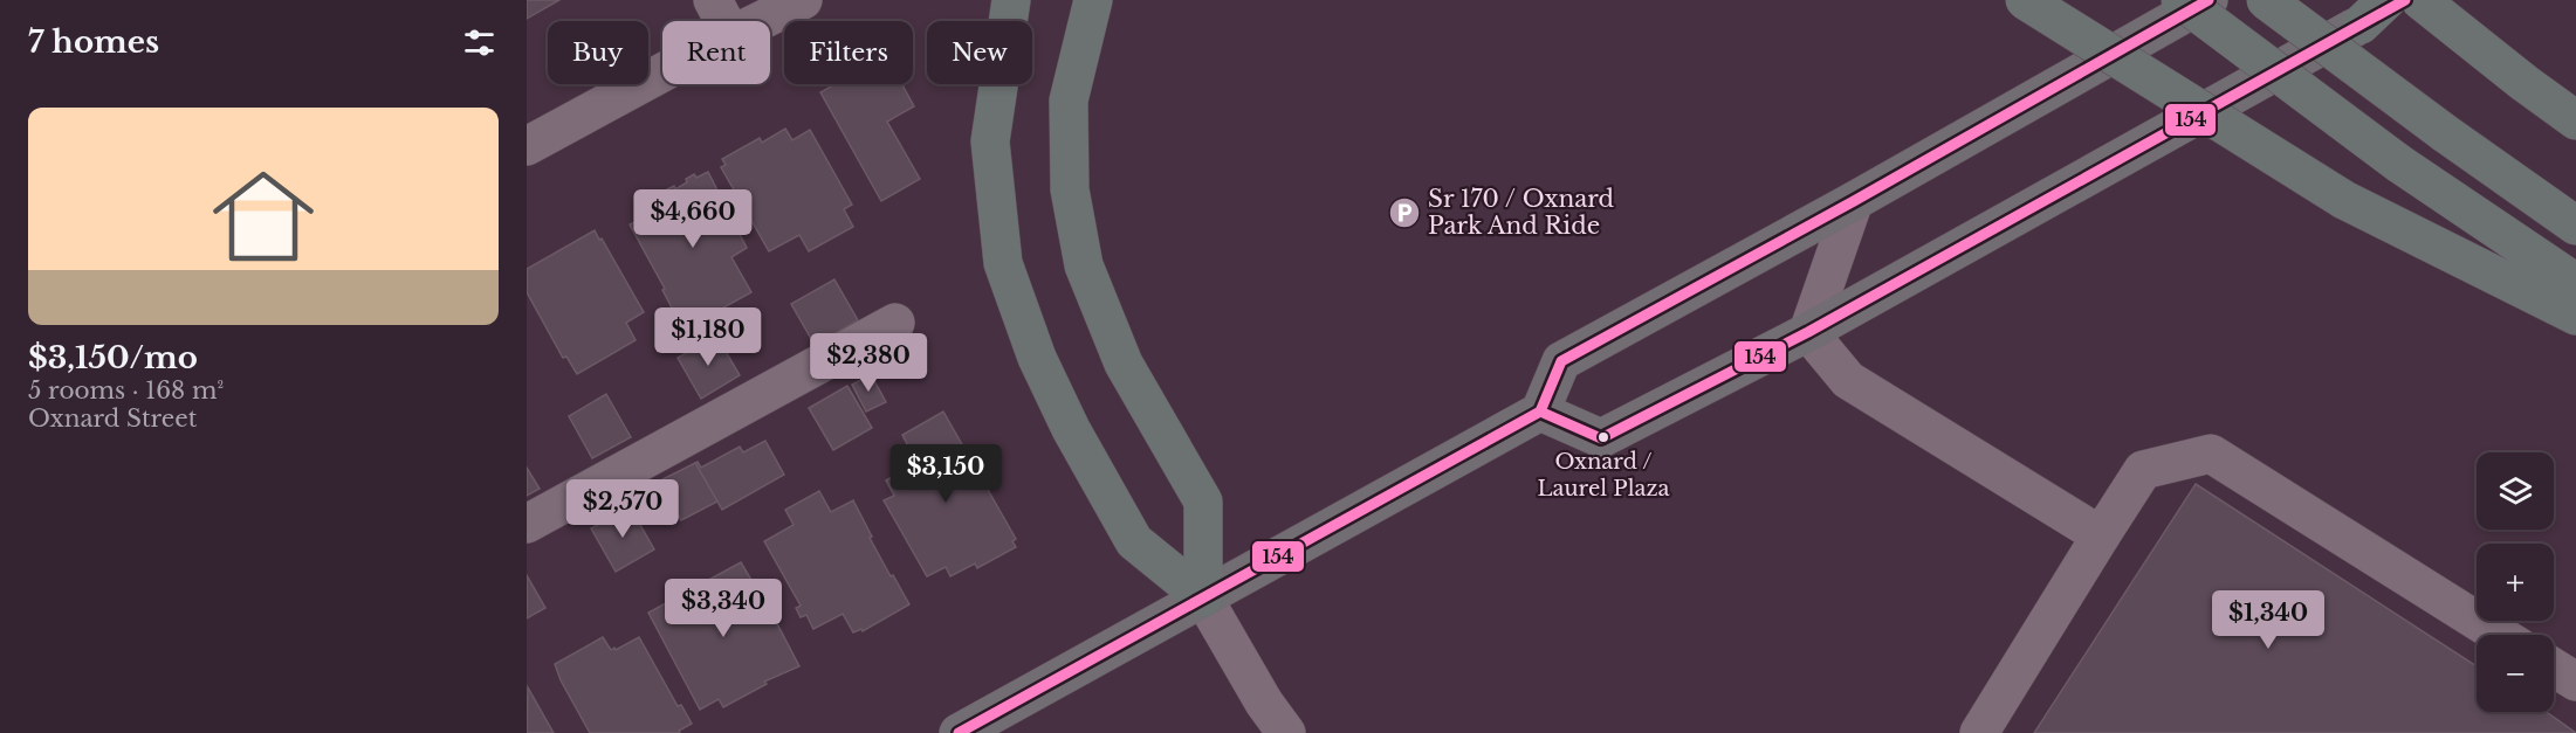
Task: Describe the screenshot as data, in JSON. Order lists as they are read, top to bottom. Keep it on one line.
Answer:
{"places":{"parking":["Sr 170 / Oxnard Park And Ride"],"other":["Oxnard / Laurel Plaza"]},"lines":["transit line 154"],"page":{"heading":"7 homes","chip":["Buy","Rent","Filters","New"],"list":[{"name":"$3,150/mo","note":"5 rooms · 168 m² · Oxnard Street"}],"price":["$4,660","$1,180","$2,380","$3,150","$2,570","$3,340","$1,340"],"map_buttons":["+","−"]}}
